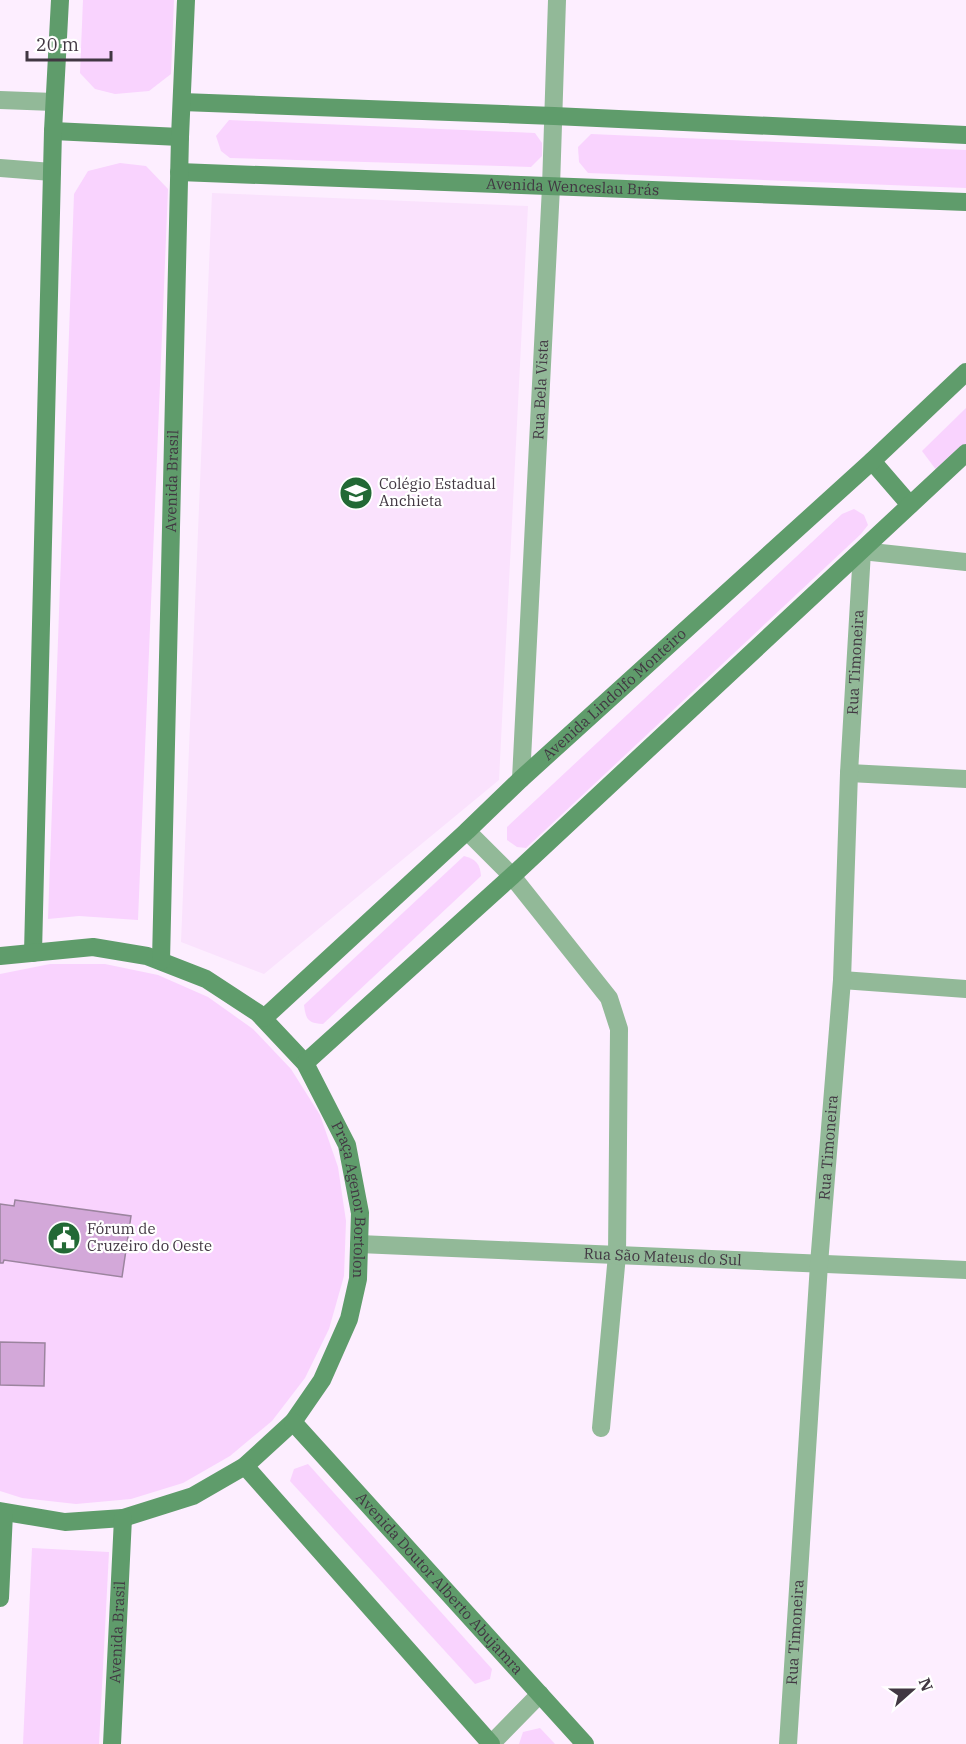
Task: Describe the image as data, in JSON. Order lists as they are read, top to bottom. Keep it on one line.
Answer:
{"streets":{"street":["Avenida Wenceslau Brás","Rua Bela Vista","Avenida Brasil","Rua Timoneira","Avenida Lindolfo Monteiro","Praça Agenor Bortolon","Rua São Mateus do Sul","Avenida Doutor Alberto Abujamra"]},"crossings":[["Avenida Wenceslau Brás","Rua Bela Vista"],["Avenida Wenceslau Brás","Avenida Brasil"],["Rua Bela Vista","Avenida Lindolfo Monteiro"],["Avenida Brasil","Praça Agenor Bortolon"],["Rua Timoneira","Rua São Mateus do Sul"],["Avenida Lindolfo Monteiro","Praça Agenor Bortolon"],["Praça Agenor Bortolon","Rua São Mateus do Sul"],["Praça Agenor Bortolon","Avenida Doutor Alberto Abujamra"]],"places":{"school or university":["Colégio Estadual Anchieta"],"public building":["Fórum de Cruzeiro do Oeste"]},"scale_bar":"20 m","north":"right"}
